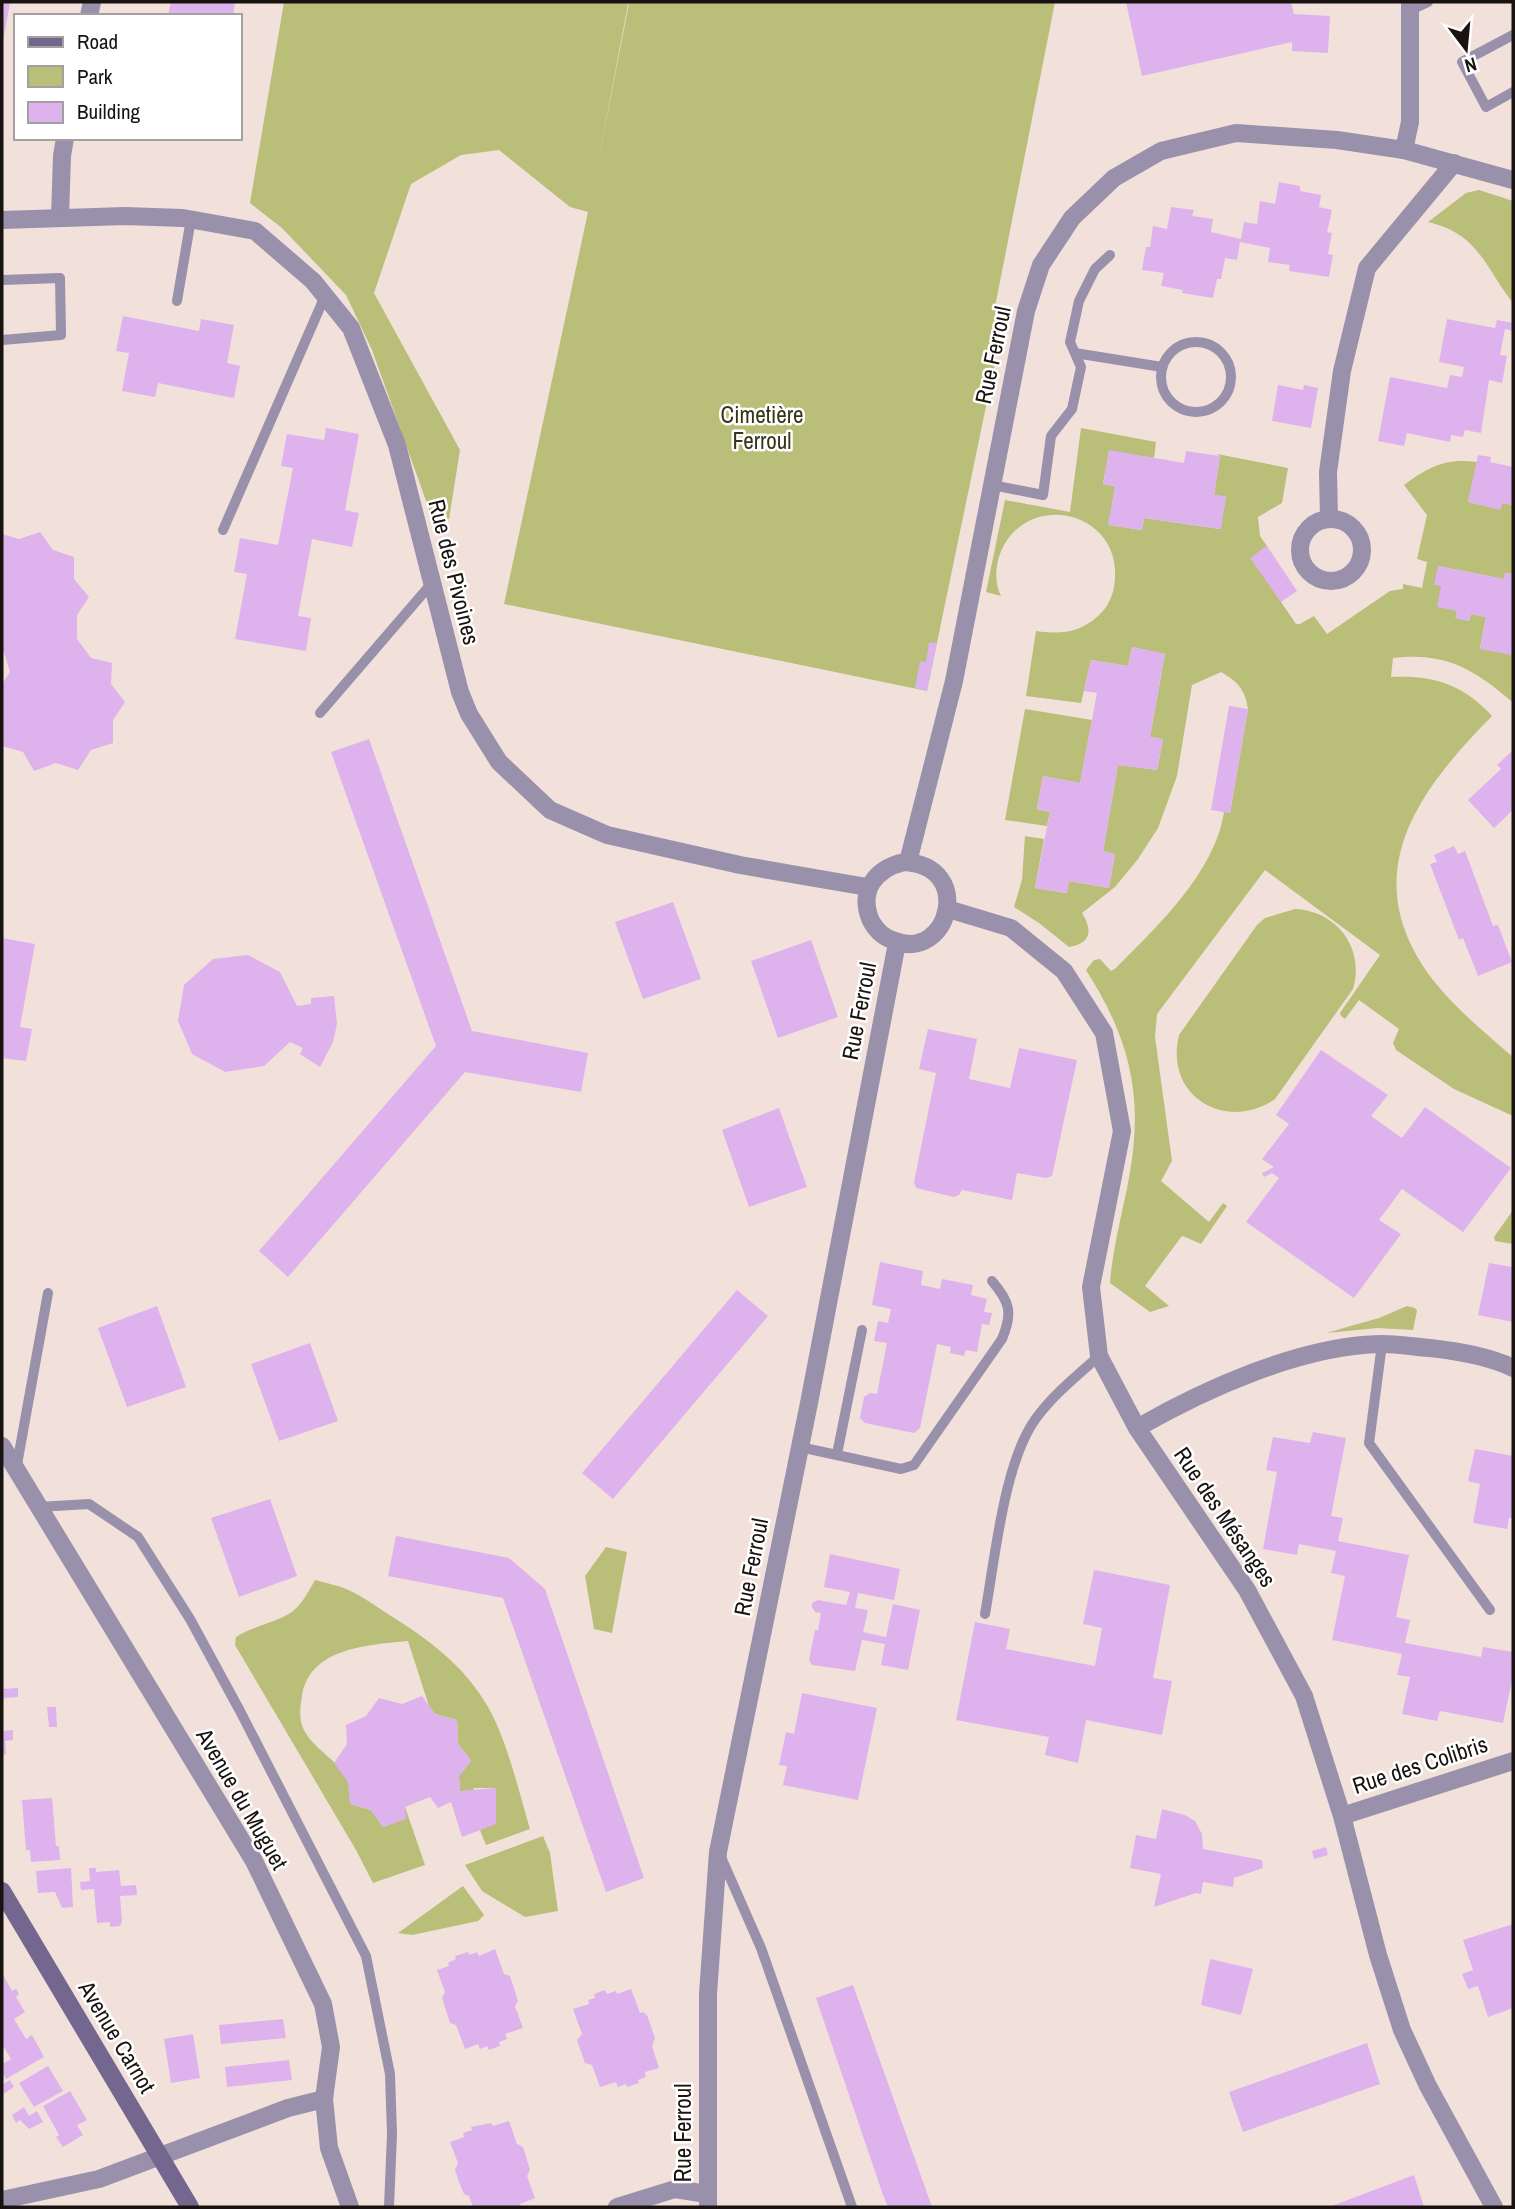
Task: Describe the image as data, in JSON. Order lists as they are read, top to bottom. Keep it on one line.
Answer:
{"streets":{"main road":["Avenue Carnot"],"street":["Rue Ferroul","Rue des Pivoines","Rue des Mésanges","Rue des Colibris","Avenue du Muguet"]},"crossings":[["Rue Ferroul","Rue des Pivoines"],["Rue Ferroul","Rue des Mésanges"],["Rue des Pivoines","Rue des Mésanges"],["Rue des Mésanges","Rue des Colibris"]],"parks":["Cimetière Ferroul"],"legend":["Road","Park","Building"],"north":"bottom"}
